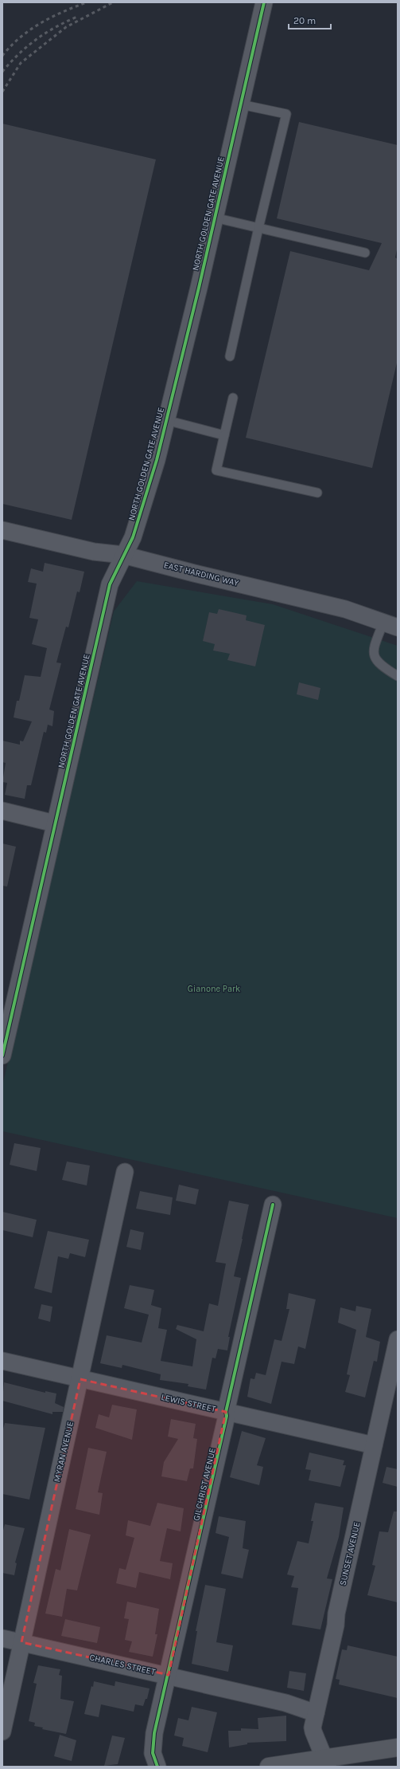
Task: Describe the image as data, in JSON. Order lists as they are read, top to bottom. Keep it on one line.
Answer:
{"streets":{"street":["NORTH GOLDEN GATE AVENUE","EAST HARDING WAY","LEWIS STREET","MYRAN AVENUE","GILCHRIST AVENUE","SUNSET AVENUE","CHARLES STREET"]},"crossings":[["NORTH GOLDEN GATE AVENUE","EAST HARDING WAY"],["LEWIS STREET","MYRAN AVENUE"],["LEWIS STREET","GILCHRIST AVENUE"],["LEWIS STREET","SUNSET AVENUE"],["MYRAN AVENUE","CHARLES STREET"],["GILCHRIST AVENUE","CHARLES STREET"],["SUNSET AVENUE","CHARLES STREET"]],"parks":["Gianone Park"],"scale_bar":"20 m"}
